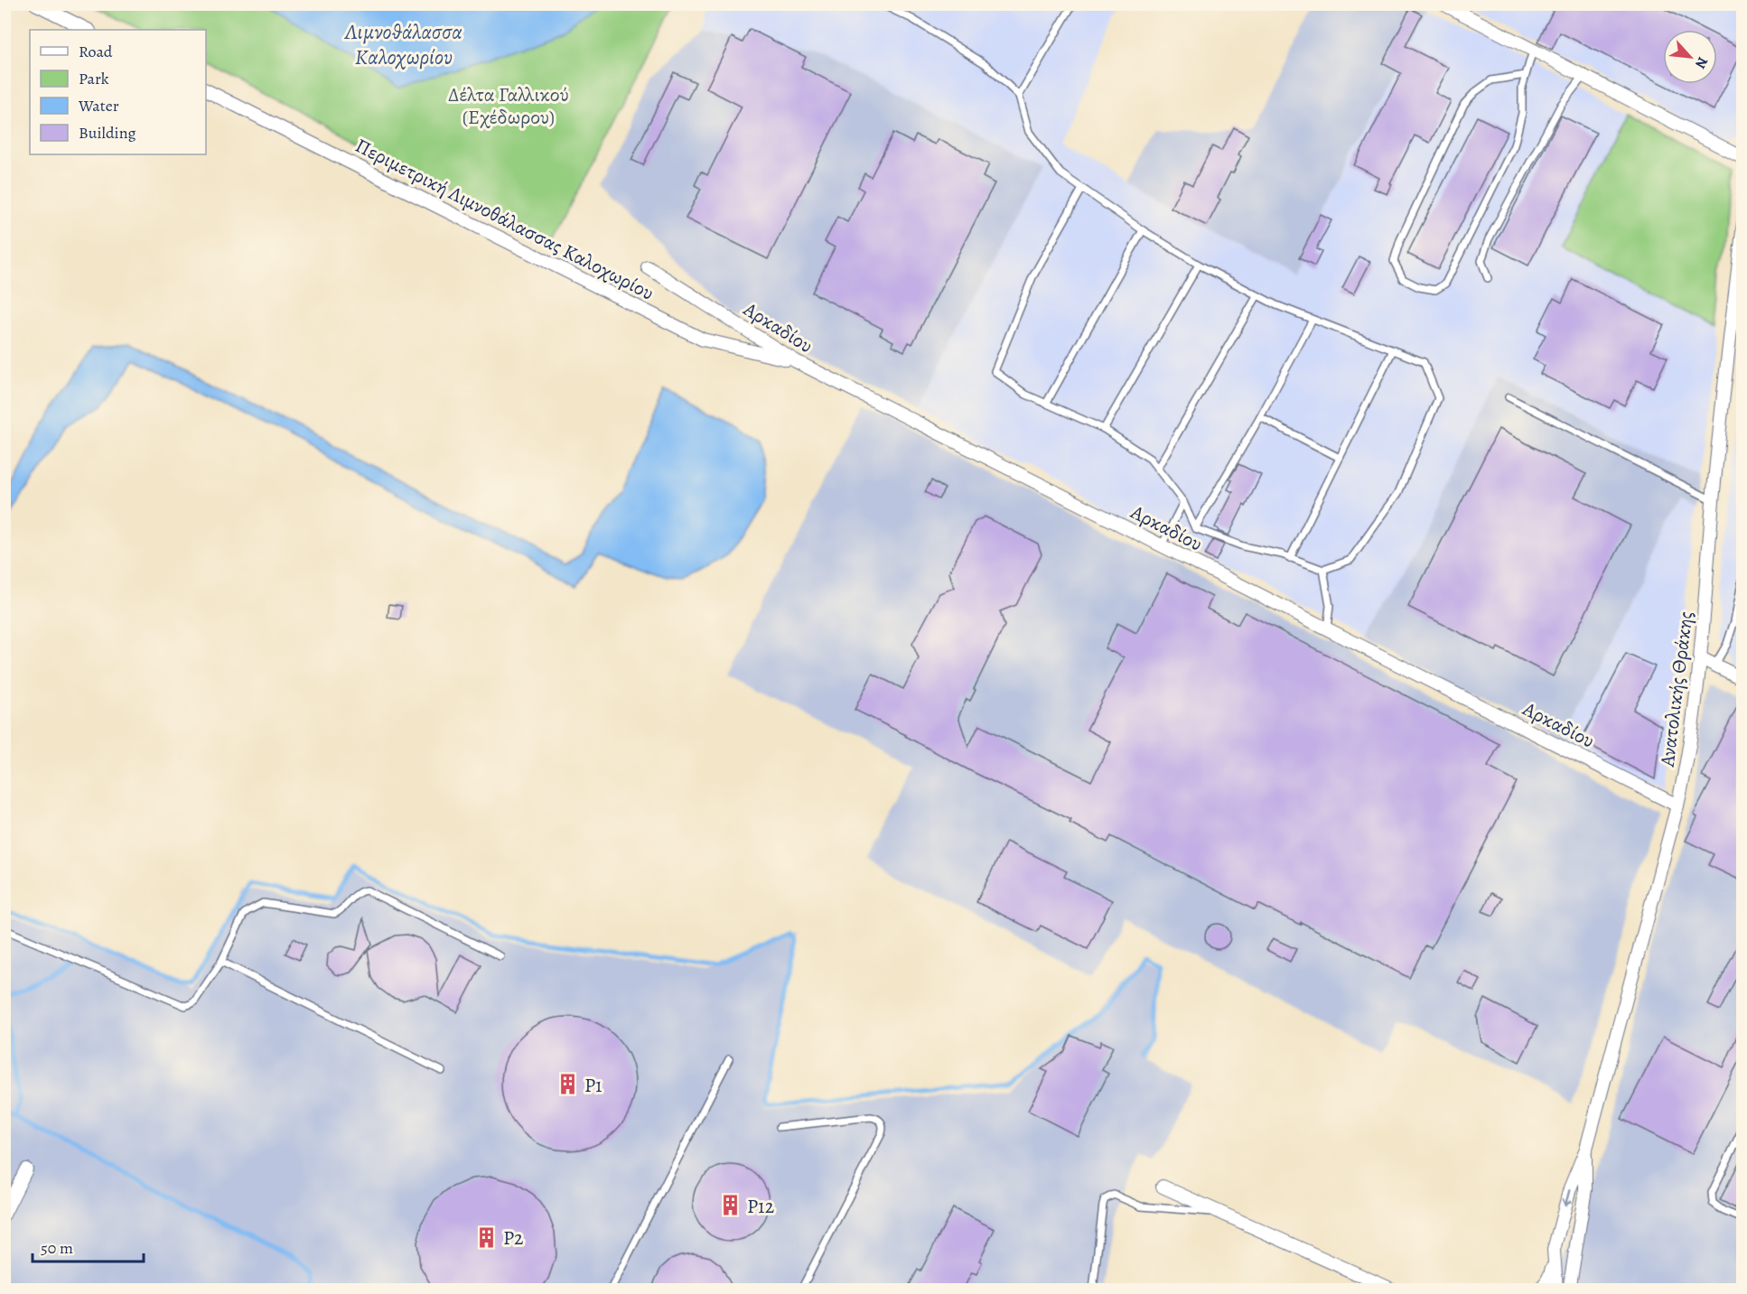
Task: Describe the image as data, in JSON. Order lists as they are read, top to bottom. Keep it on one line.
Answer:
{"streets":{"street":["Περιμετρική Λιμνοθάλασσας Καλοχωρίου","Αρκαδίου","Ανατολικής Θράκης"]},"crossings":[["Περιμετρική Λιμνοθάλασσας Καλοχωρίου","Αρκαδίου"],["Αρκαδίου","Ανατολικής Θράκης"]],"water":["Λιμνοθάλασσα Καλοχωρίου"],"parks":["Δέλτα Γαλλικού (Εχέδωρου)"],"places":{"building":["P1","P12","P2"]},"legend":["Road","Park","Water","Building"],"scale_bar":"50 m","north":"bottom right"}
